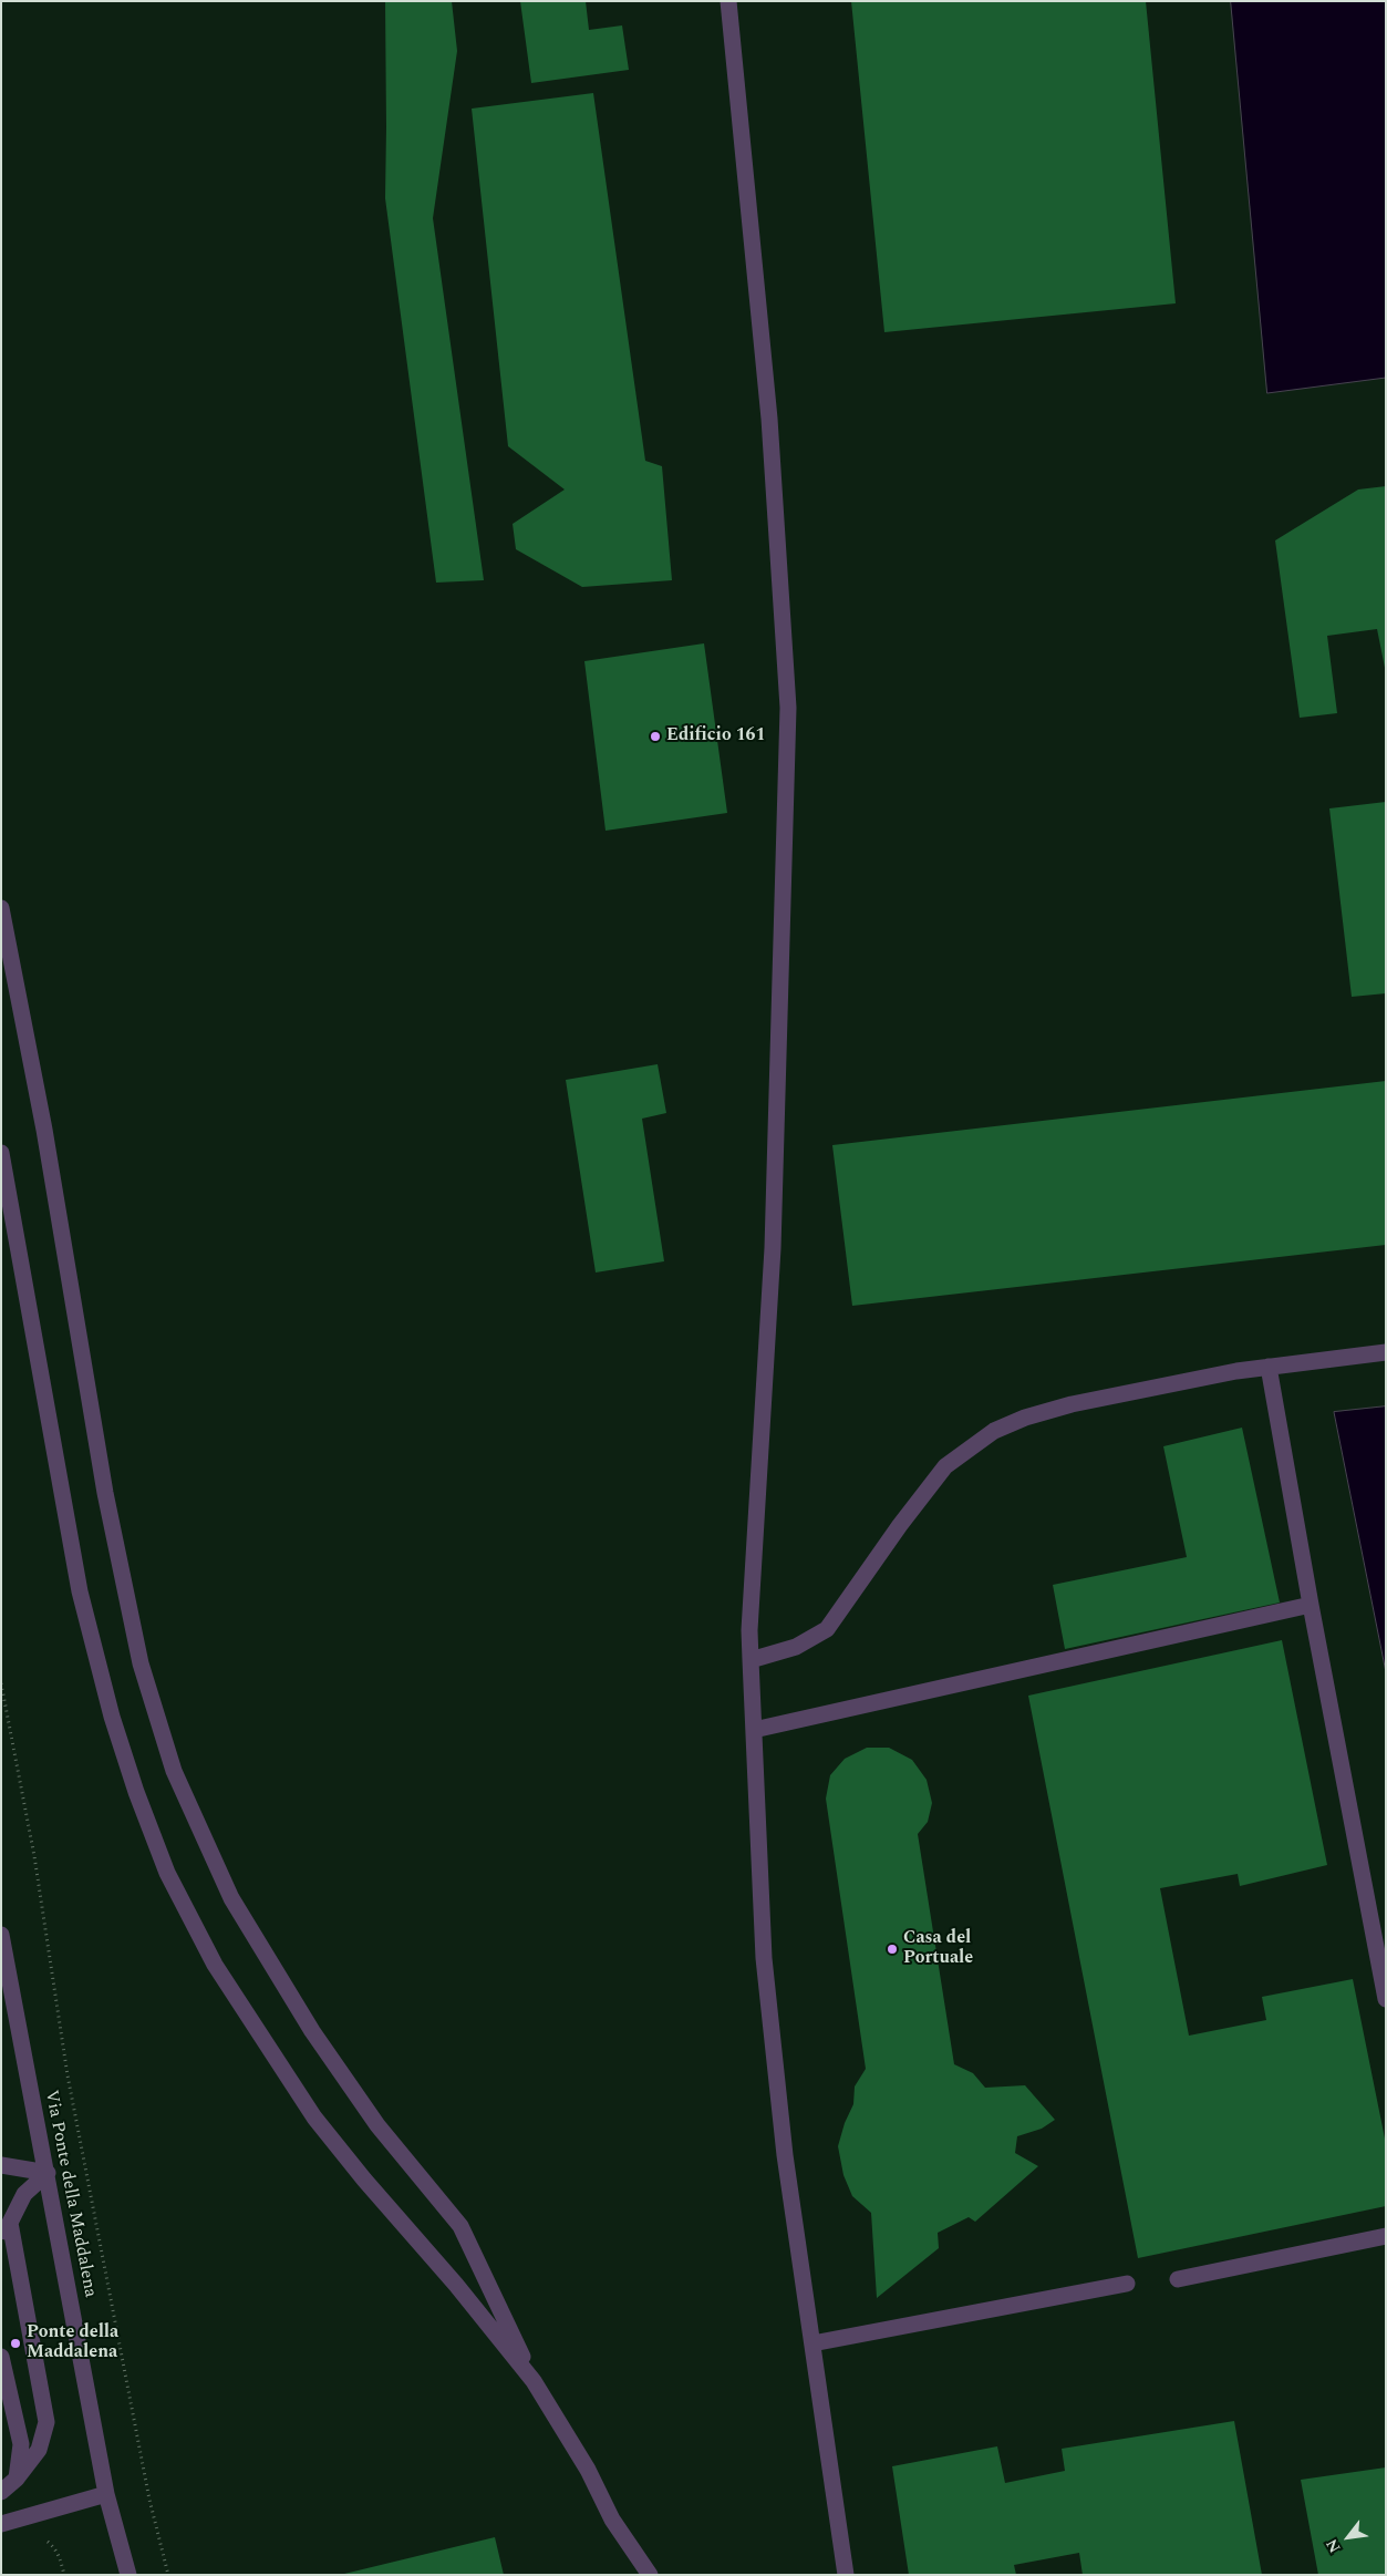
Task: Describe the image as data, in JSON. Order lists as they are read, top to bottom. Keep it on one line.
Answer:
{"streets":{"street":["Via Ponte della Maddalena"]},"places":["Edificio 161","Casa del Portuale","Ponte della Maddalena"],"north":"bottom left"}
